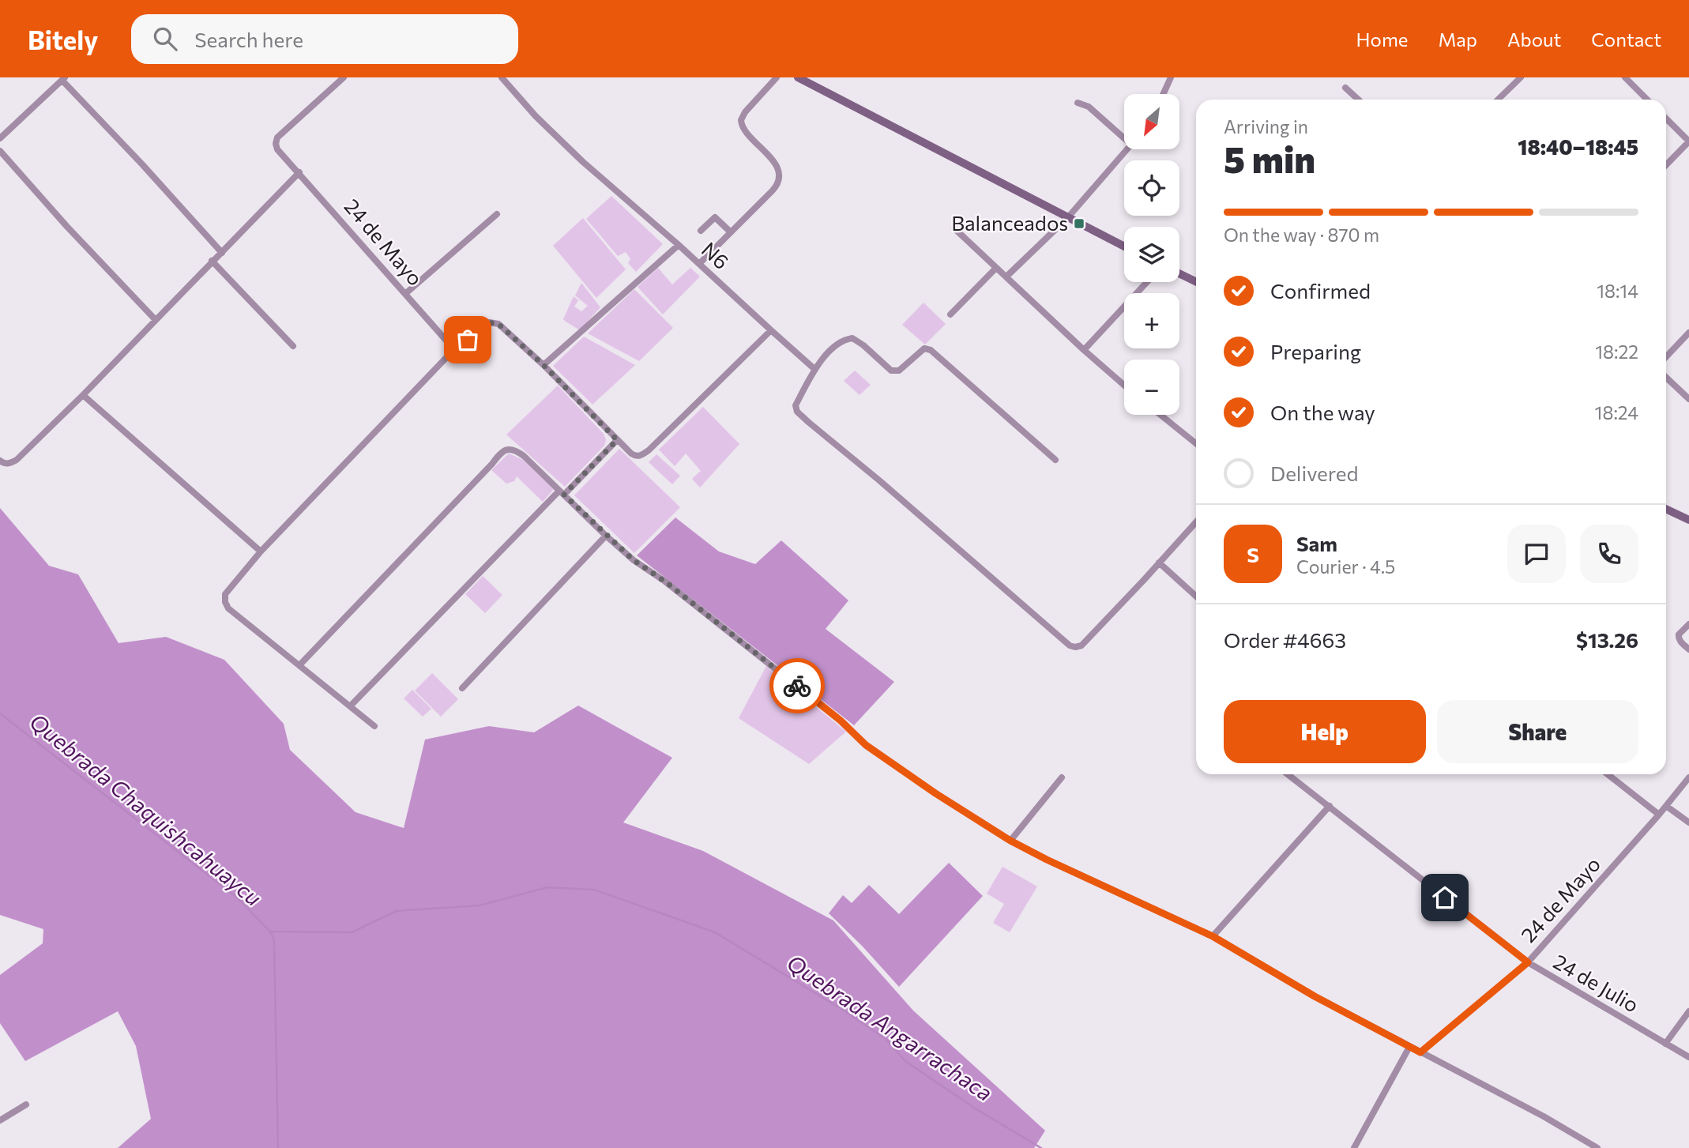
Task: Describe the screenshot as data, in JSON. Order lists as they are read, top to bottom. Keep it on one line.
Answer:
{"streets":{"street":["24 de Mayo","N6","24 de Julio"]},"crossings":[["24 de Mayo","24 de Julio"]],"water":["Quebrada Chaquishcahuaycu","Quebrada Angarrachaca"],"places":{"transit":["Balanceados"]},"north":"bottom left","page":{"header":"Bitely","search":"Search here","nav":["Home","Map","About","Contact"],"map_buttons":["+","−"],"heading":["5 min","Arriving in","18:40–18:45"],"panel":["Sam","Courier · 4.5","Order #4663","$13.26"],"bar":"On the way · 870 m","list":[["Confirmed","18:14"],["Preparing","18:22"],["On the way","18:24"],"Delivered"],"round":"S","buttons":["Help","Share"]}}
